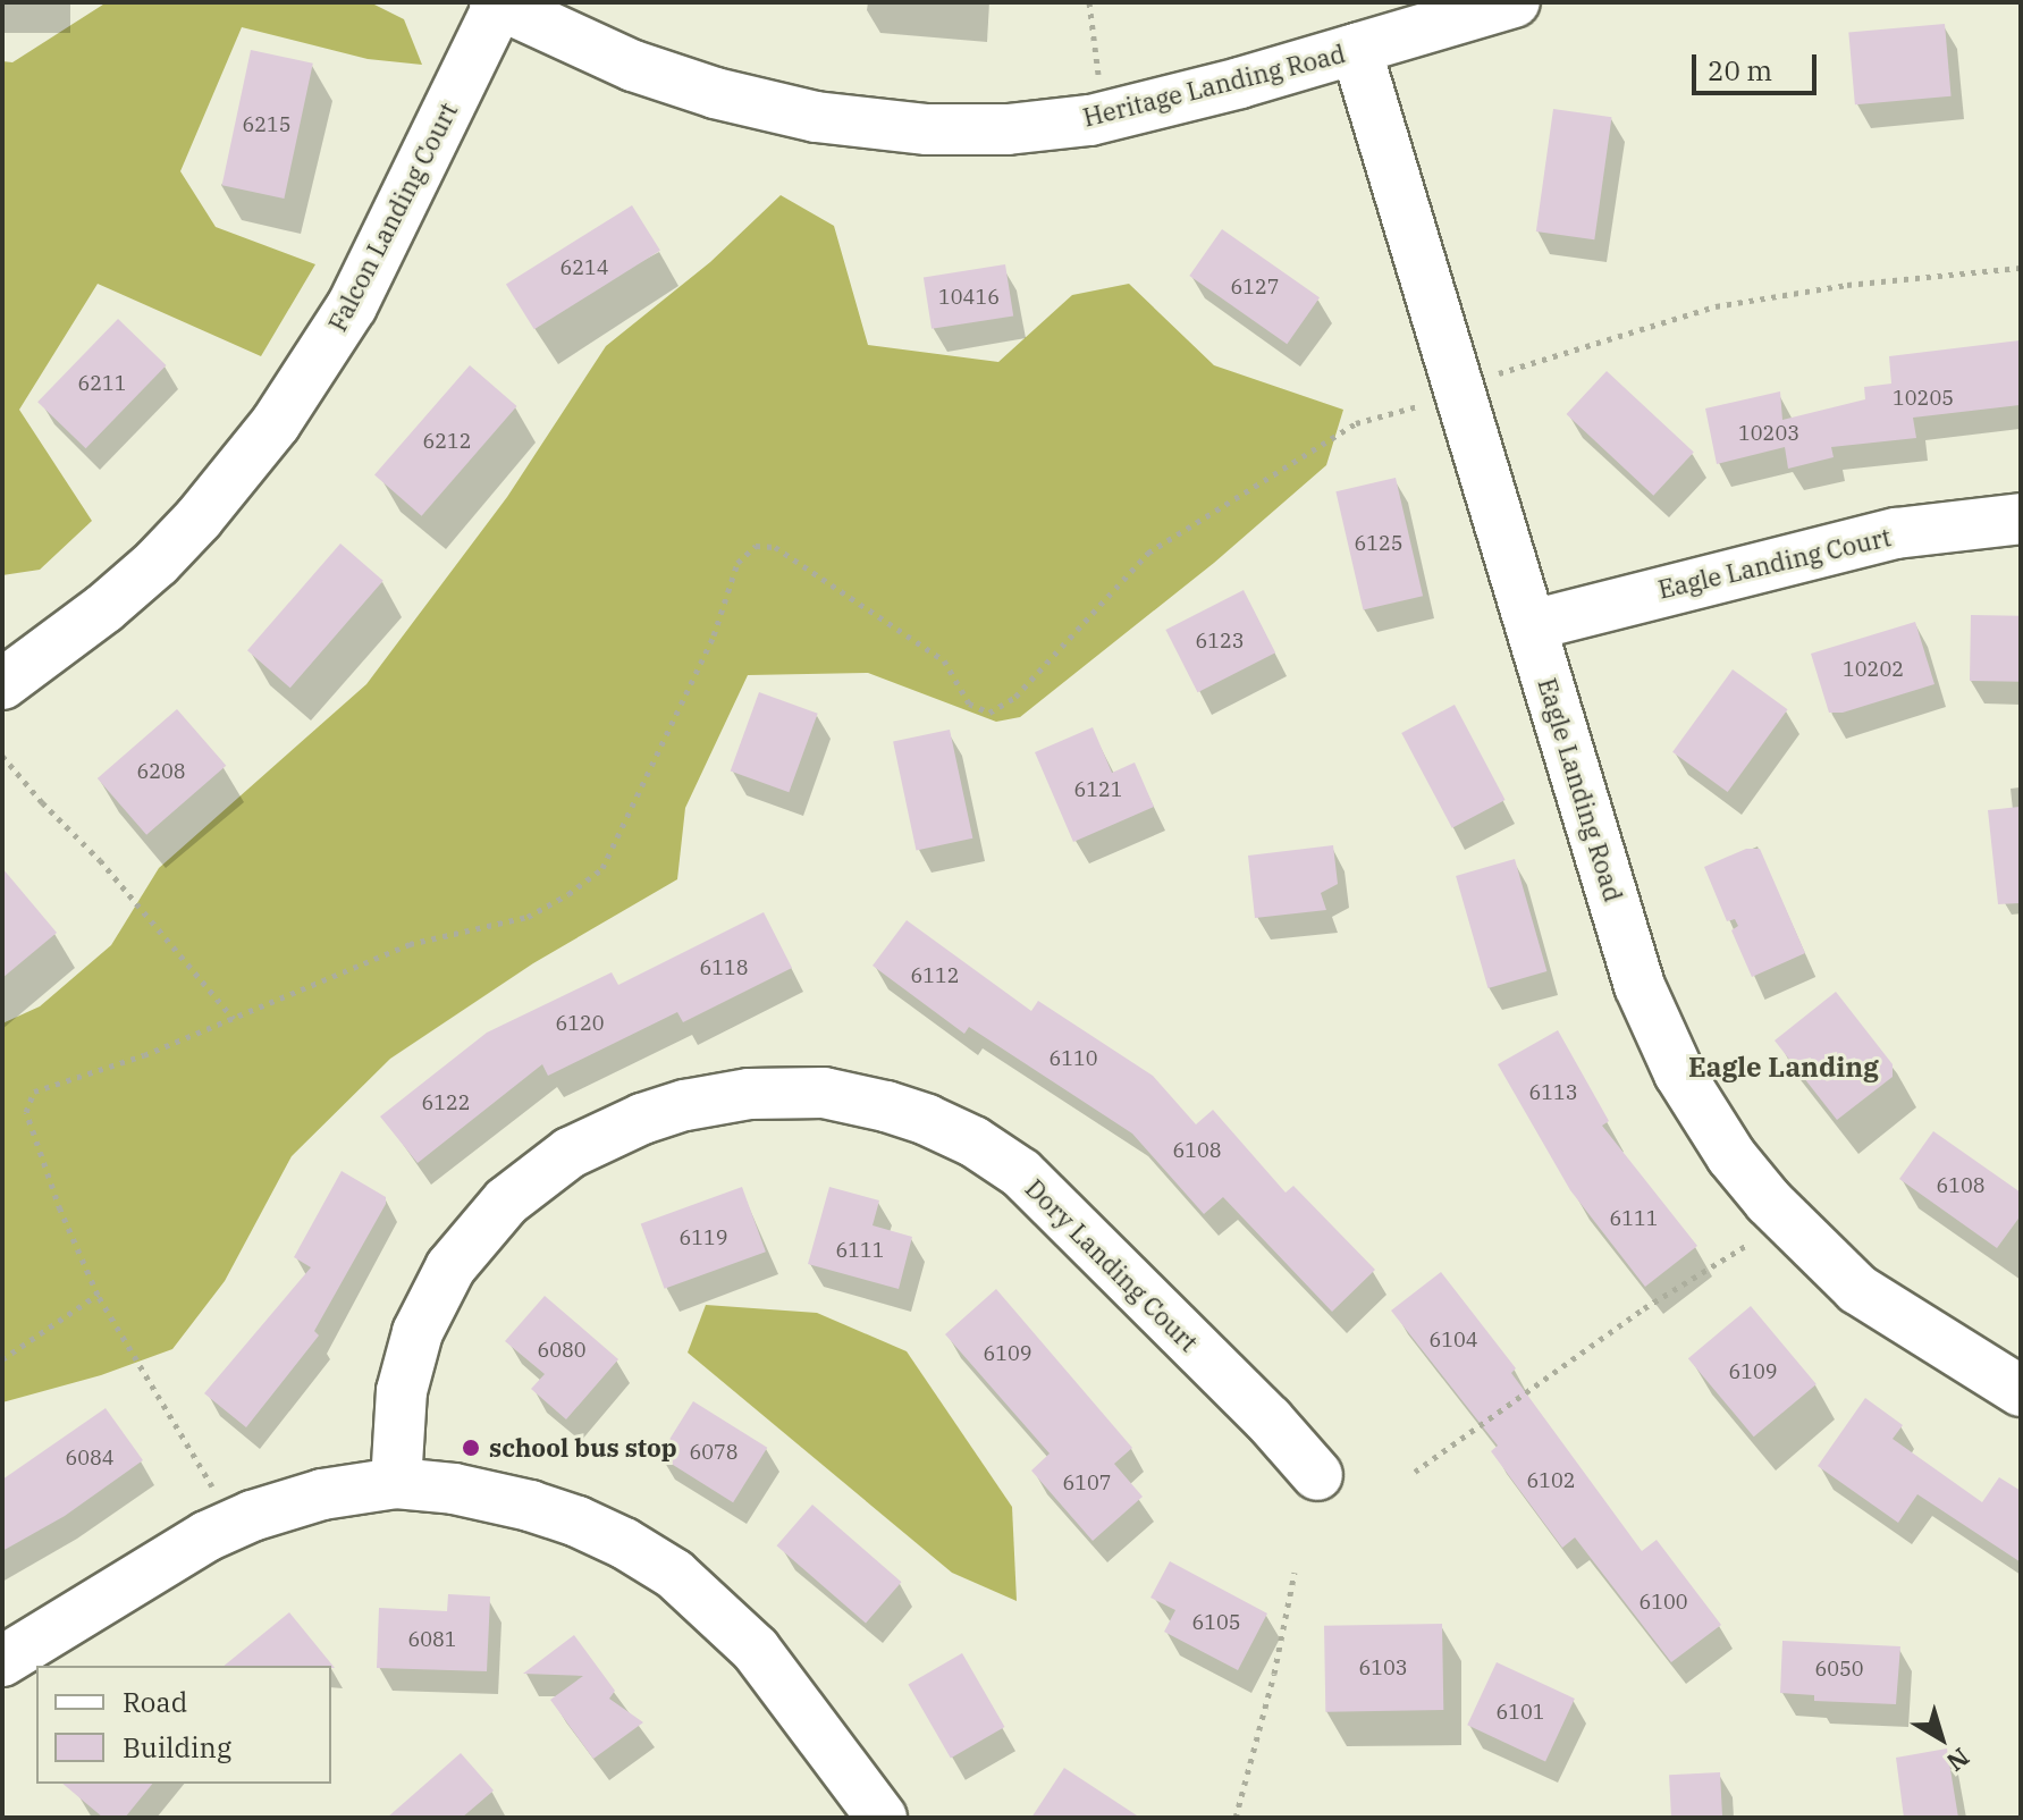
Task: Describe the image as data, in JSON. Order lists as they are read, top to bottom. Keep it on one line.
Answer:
{"streets":{"street":["Heritage Landing Road","Falcon Landing Court","Eagle Landing Court","Eagle Landing Road","Dory Landing Court"]},"crossings":[["Heritage Landing Road","Falcon Landing Court"],["Heritage Landing Road","Eagle Landing Road"],["Eagle Landing Court","Eagle Landing Road"]],"districts":["Eagle Landing"],"places":["school bus stop"],"house_numbers":["6215","6214","6127","10416","6211","10205","10203","6212","6125","6123","10202","6208","6121","6118","6112","6120","6110","6113","6122","6108","6108","6111","6119","6111","6104","6080","6109","6109","6078","6084","6102","6107","6100","6105","6081","6103","6050","6101"],"legend":["Road","Building"],"scale_bar":"20 m","north":"bottom right"}
